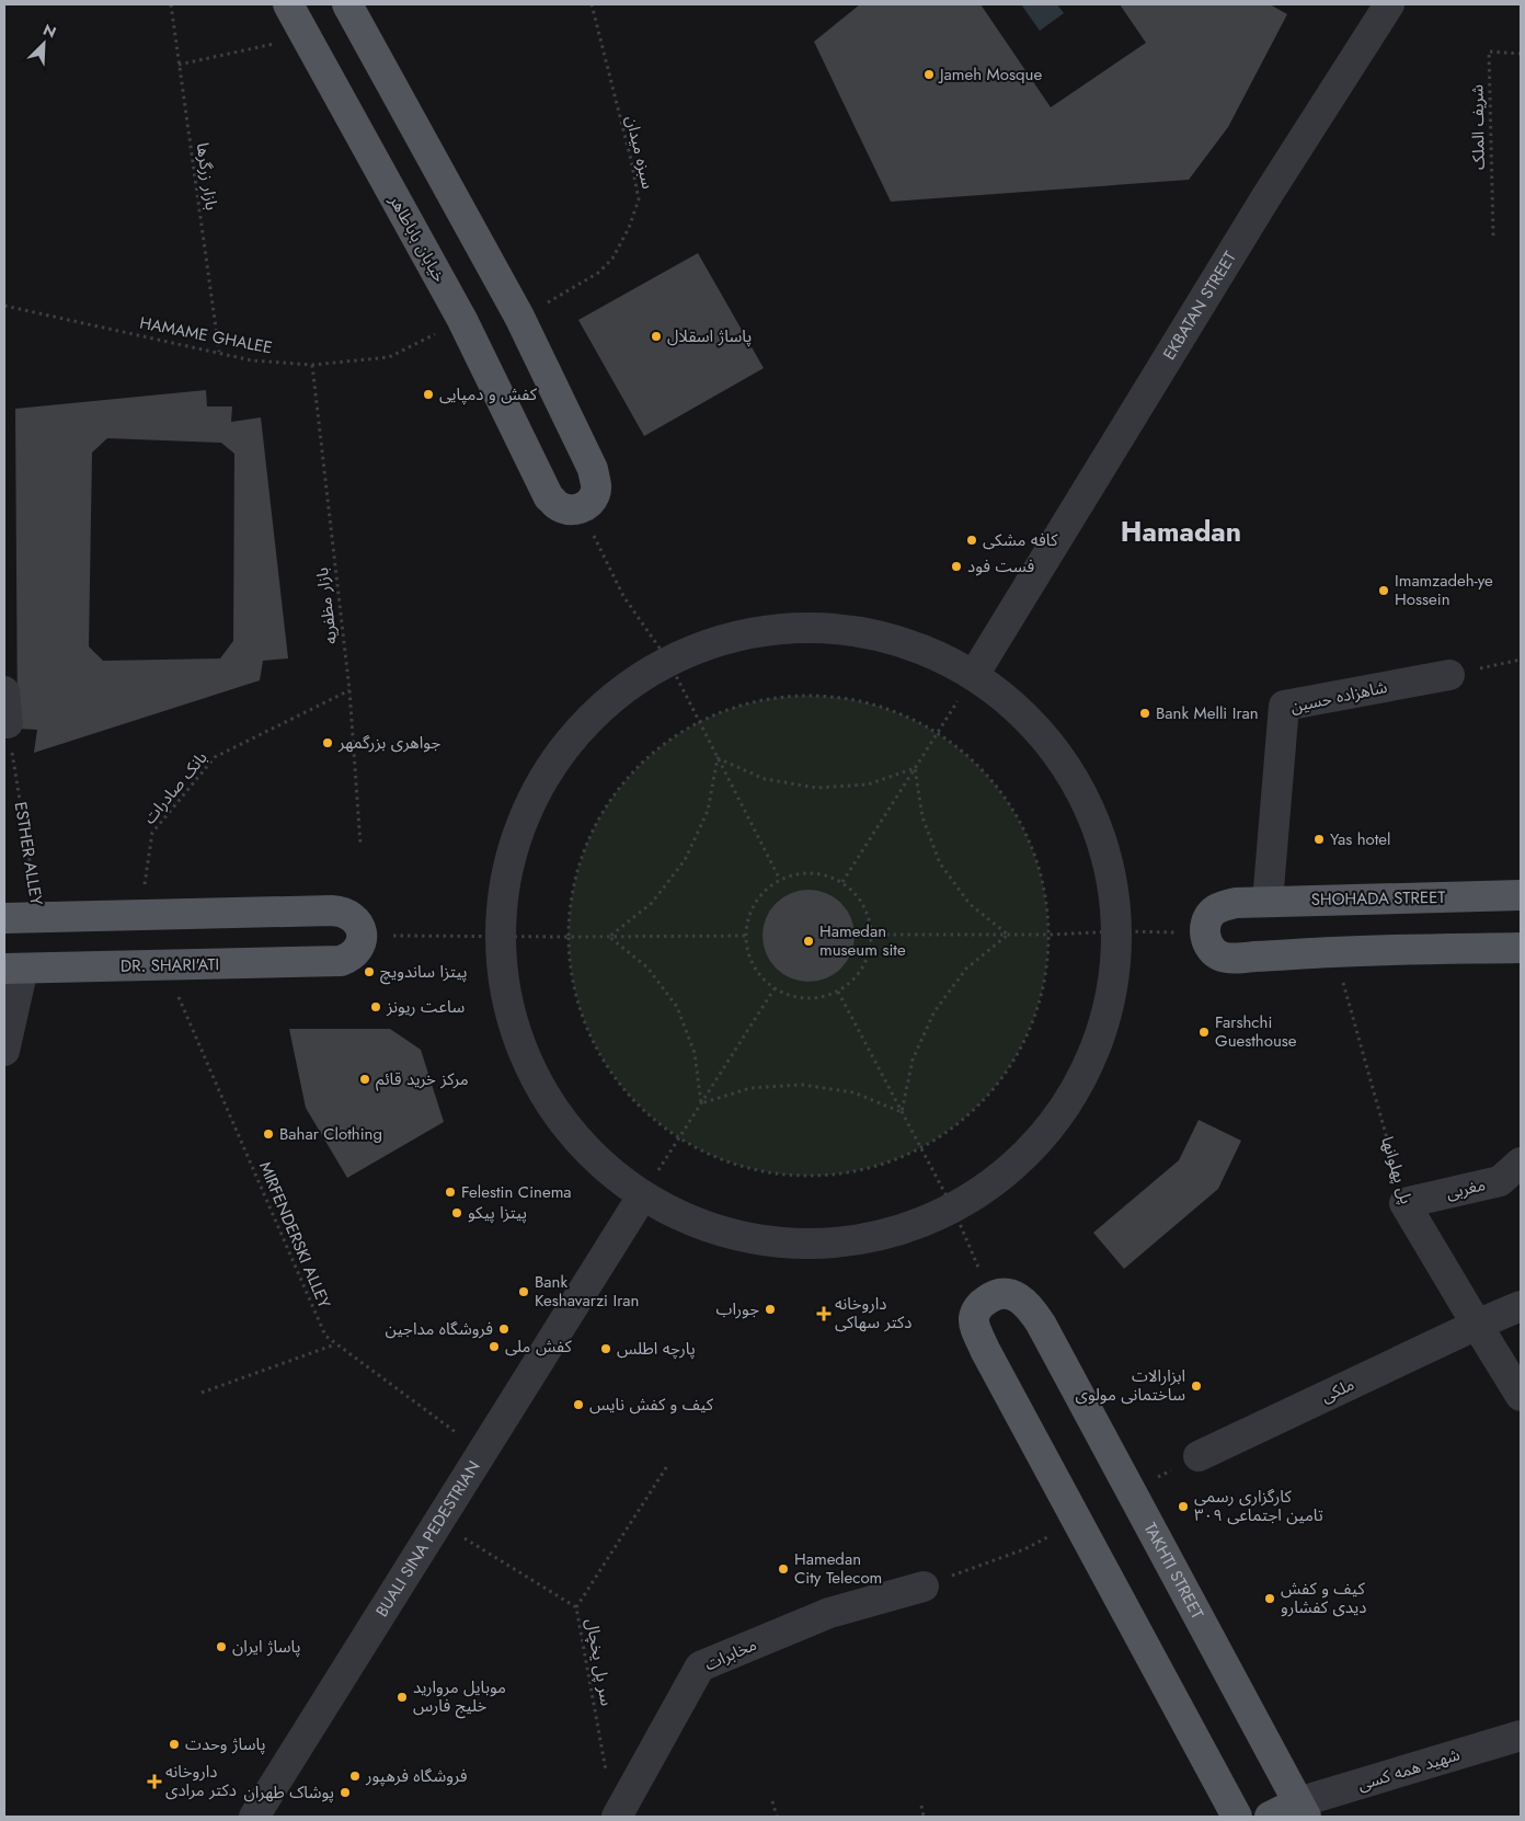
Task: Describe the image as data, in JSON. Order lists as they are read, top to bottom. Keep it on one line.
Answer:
{"streets":{"main road":["خیابان باباطاهر","SHOHADA STREET","DR. SHARI'ATI","TAKHTI STREET"],"street":["EKBATAN STREET","شاهزاده حسین","پل پهلوانها","مغربی","ملکی","BUALI SINA PEDESTRIAN","مخابرات","شهید همه کسی"],"path":["شریف الملک","سبزه میدان","بازار زرگرها","HAMAME GHALEE","بازار مظفریه","بانک صادرات","ESTHER ALLEY","MIRFENDERSKI ALLEY","سر پل یخچال"]},"crossings":[["بازار زرگرها","HAMAME GHALEE"],["خیابان باباطاهر","HAMAME GHALEE"],["HAMAME GHALEE","بازار مظفریه"],["بازار مظفریه","بانک صادرات"],["شاهزاده حسین","SHOHADA STREET"],["DR. SHARI'ATI","MIRFENDERSKI ALLEY"],["پل پهلوانها","مغربی"],["پل پهلوانها","ملکی"],["MIRFENDERSKI ALLEY","BUALI SINA PEDESTRIAN"],["BUALI SINA PEDESTRIAN","سر پل یخچال"],["TAKHTI STREET","شهید همه کسی"]],"districts":["Hamadan"],"places":{"other":["Jameh Mosque","پاساژ اسقلال","کفش و دمپایی","کافه مشکی","فست فود","Imamzadeh-ye Hossein","Bank Melli Iran","جواهری بزرگمهر","Yas hotel","Hamedan museum site","پیتزا ساندویچ","ساعت ریونز","Farshchi Guesthouse","مرکز خرید قائم","Bahar Clothing","Felestin Cinema","پیتزا پیکو","Bank Keshavarzi Iran","جوراب","فروشگاه مداجین","کفش ملی","پارچه اطلس","ابزارالات ساختمانی مولوی","کیف و کفش نایس","کارگزاری رسمی ۳۰۹ تامین اجتماعی","Hamedan City Telecom","کیف و کفش دیدی کفشارو","پاساژ ایران","موبایل مروارید خلیج فارس","پاساژ وحدت","فروشگاه فرهپور","پوشاک طهران"],"health":["داروخانه دکتر سهاکی","داروخانه دکتر مرادی"]},"north":"top right"}
